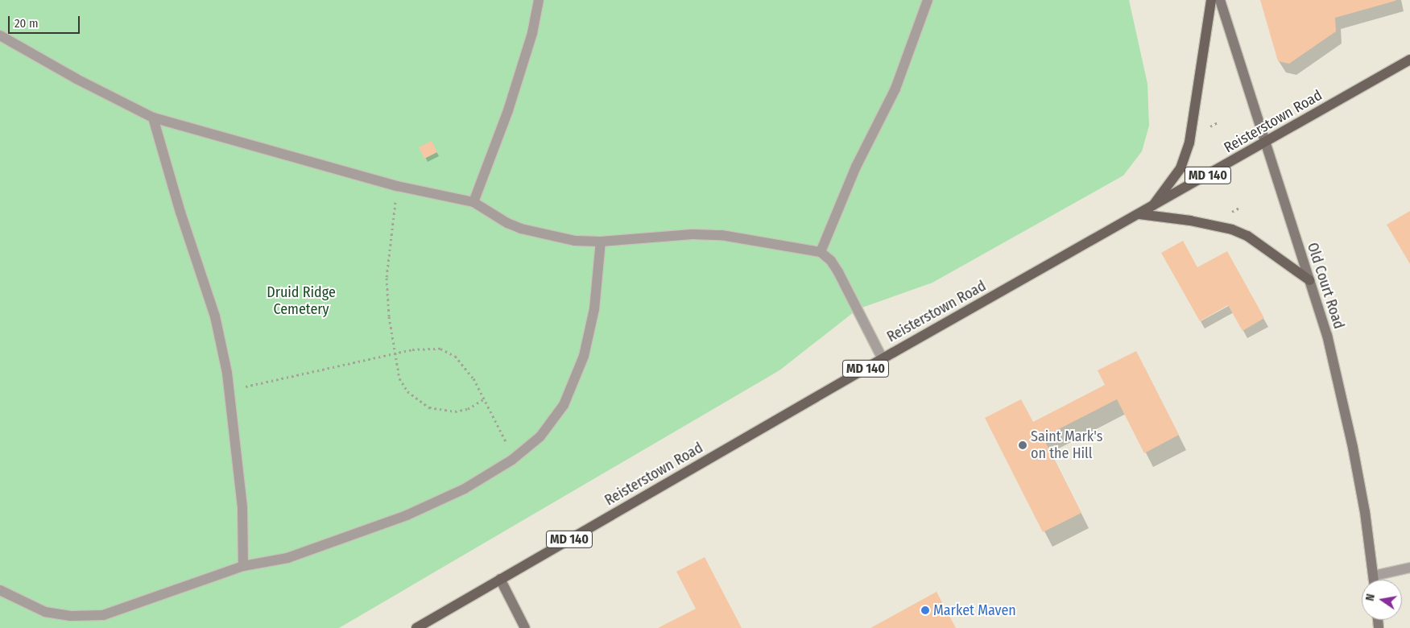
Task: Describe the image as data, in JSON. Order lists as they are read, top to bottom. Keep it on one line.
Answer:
{"streets":{"main road":["Reisterstown Road","MD 140","Old Court Road"]},"crossings":[["Reisterstown Road","Old Court Road"]],"parks":["Druid Ridge Cemetery"],"places":["Saint Mark's on the Hill","Market Maven"],"scale_bar":"20 m","north":"left"}
